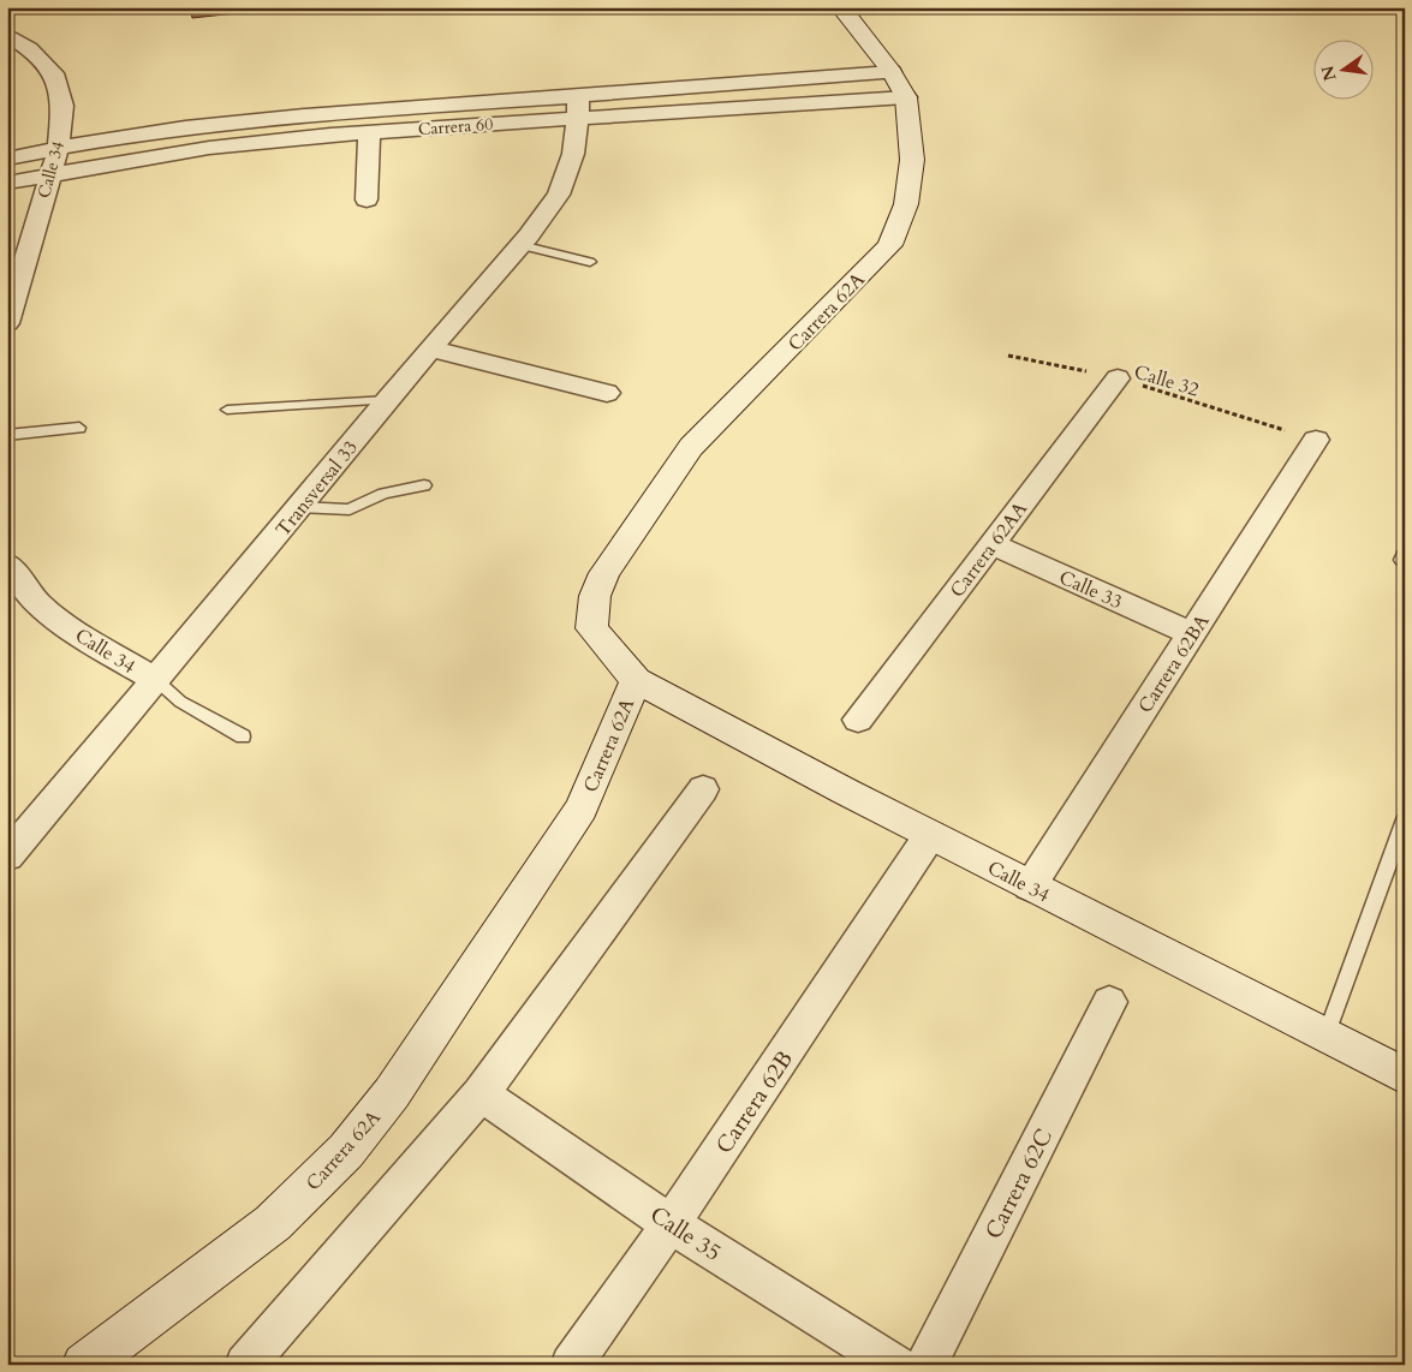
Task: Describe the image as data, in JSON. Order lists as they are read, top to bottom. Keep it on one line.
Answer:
{"streets":{"street":["Carrera 60","Calle 34","Carrera 62A","Transversal 33","Carrera 62AA","Calle 33","Carrera 62BA","Carrera 62B","Carrera 62C","Calle 35"],"path":["Calle 32"]},"crossings":[["Carrera 60","Calle 34"],["Carrera 60","Carrera 62A"],["Carrera 60","Transversal 33"],["Calle 34","Carrera 62A"],["Calle 34","Transversal 33"],["Calle 34","Carrera 62BA"],["Calle 34","Carrera 62B"],["Calle 32","Carrera 62AA"],["Calle 32","Carrera 62BA"],["Carrera 62AA","Calle 33"],["Calle 33","Carrera 62BA"],["Carrera 62B","Calle 35"]],"north":"left"}
